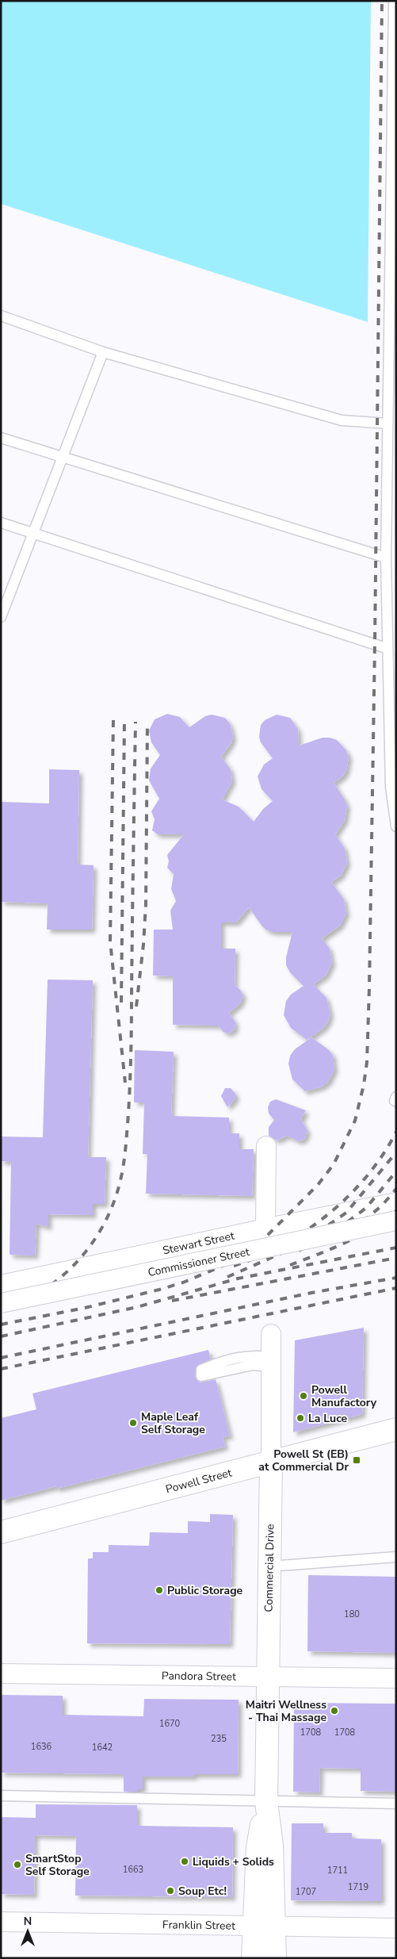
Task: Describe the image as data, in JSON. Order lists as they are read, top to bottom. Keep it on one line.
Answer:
{"streets":{"street":["Stewart Street","Commissioner Street","Powell Street","Commercial Drive","Pandora Street","Franklin Street"]},"crossings":[["Powell Street","Commercial Drive"],["Commercial Drive","Pandora Street"],["Commercial Drive","Franklin Street"]],"places":{"other":["Powell Manufactory","La Luce","Maple Leaf Self Storage","Public Storage","Maitri Wellness - Thai Massage","Liquids + Solids","SmartStop Self Storage","Soup Etc!"],"transit":["Powell St (EB) at Commercial Dr"]},"house_numbers":["180","1670","1708","1708","235","1636","1642","1663","1711","1719","1707"],"north":"top"}
